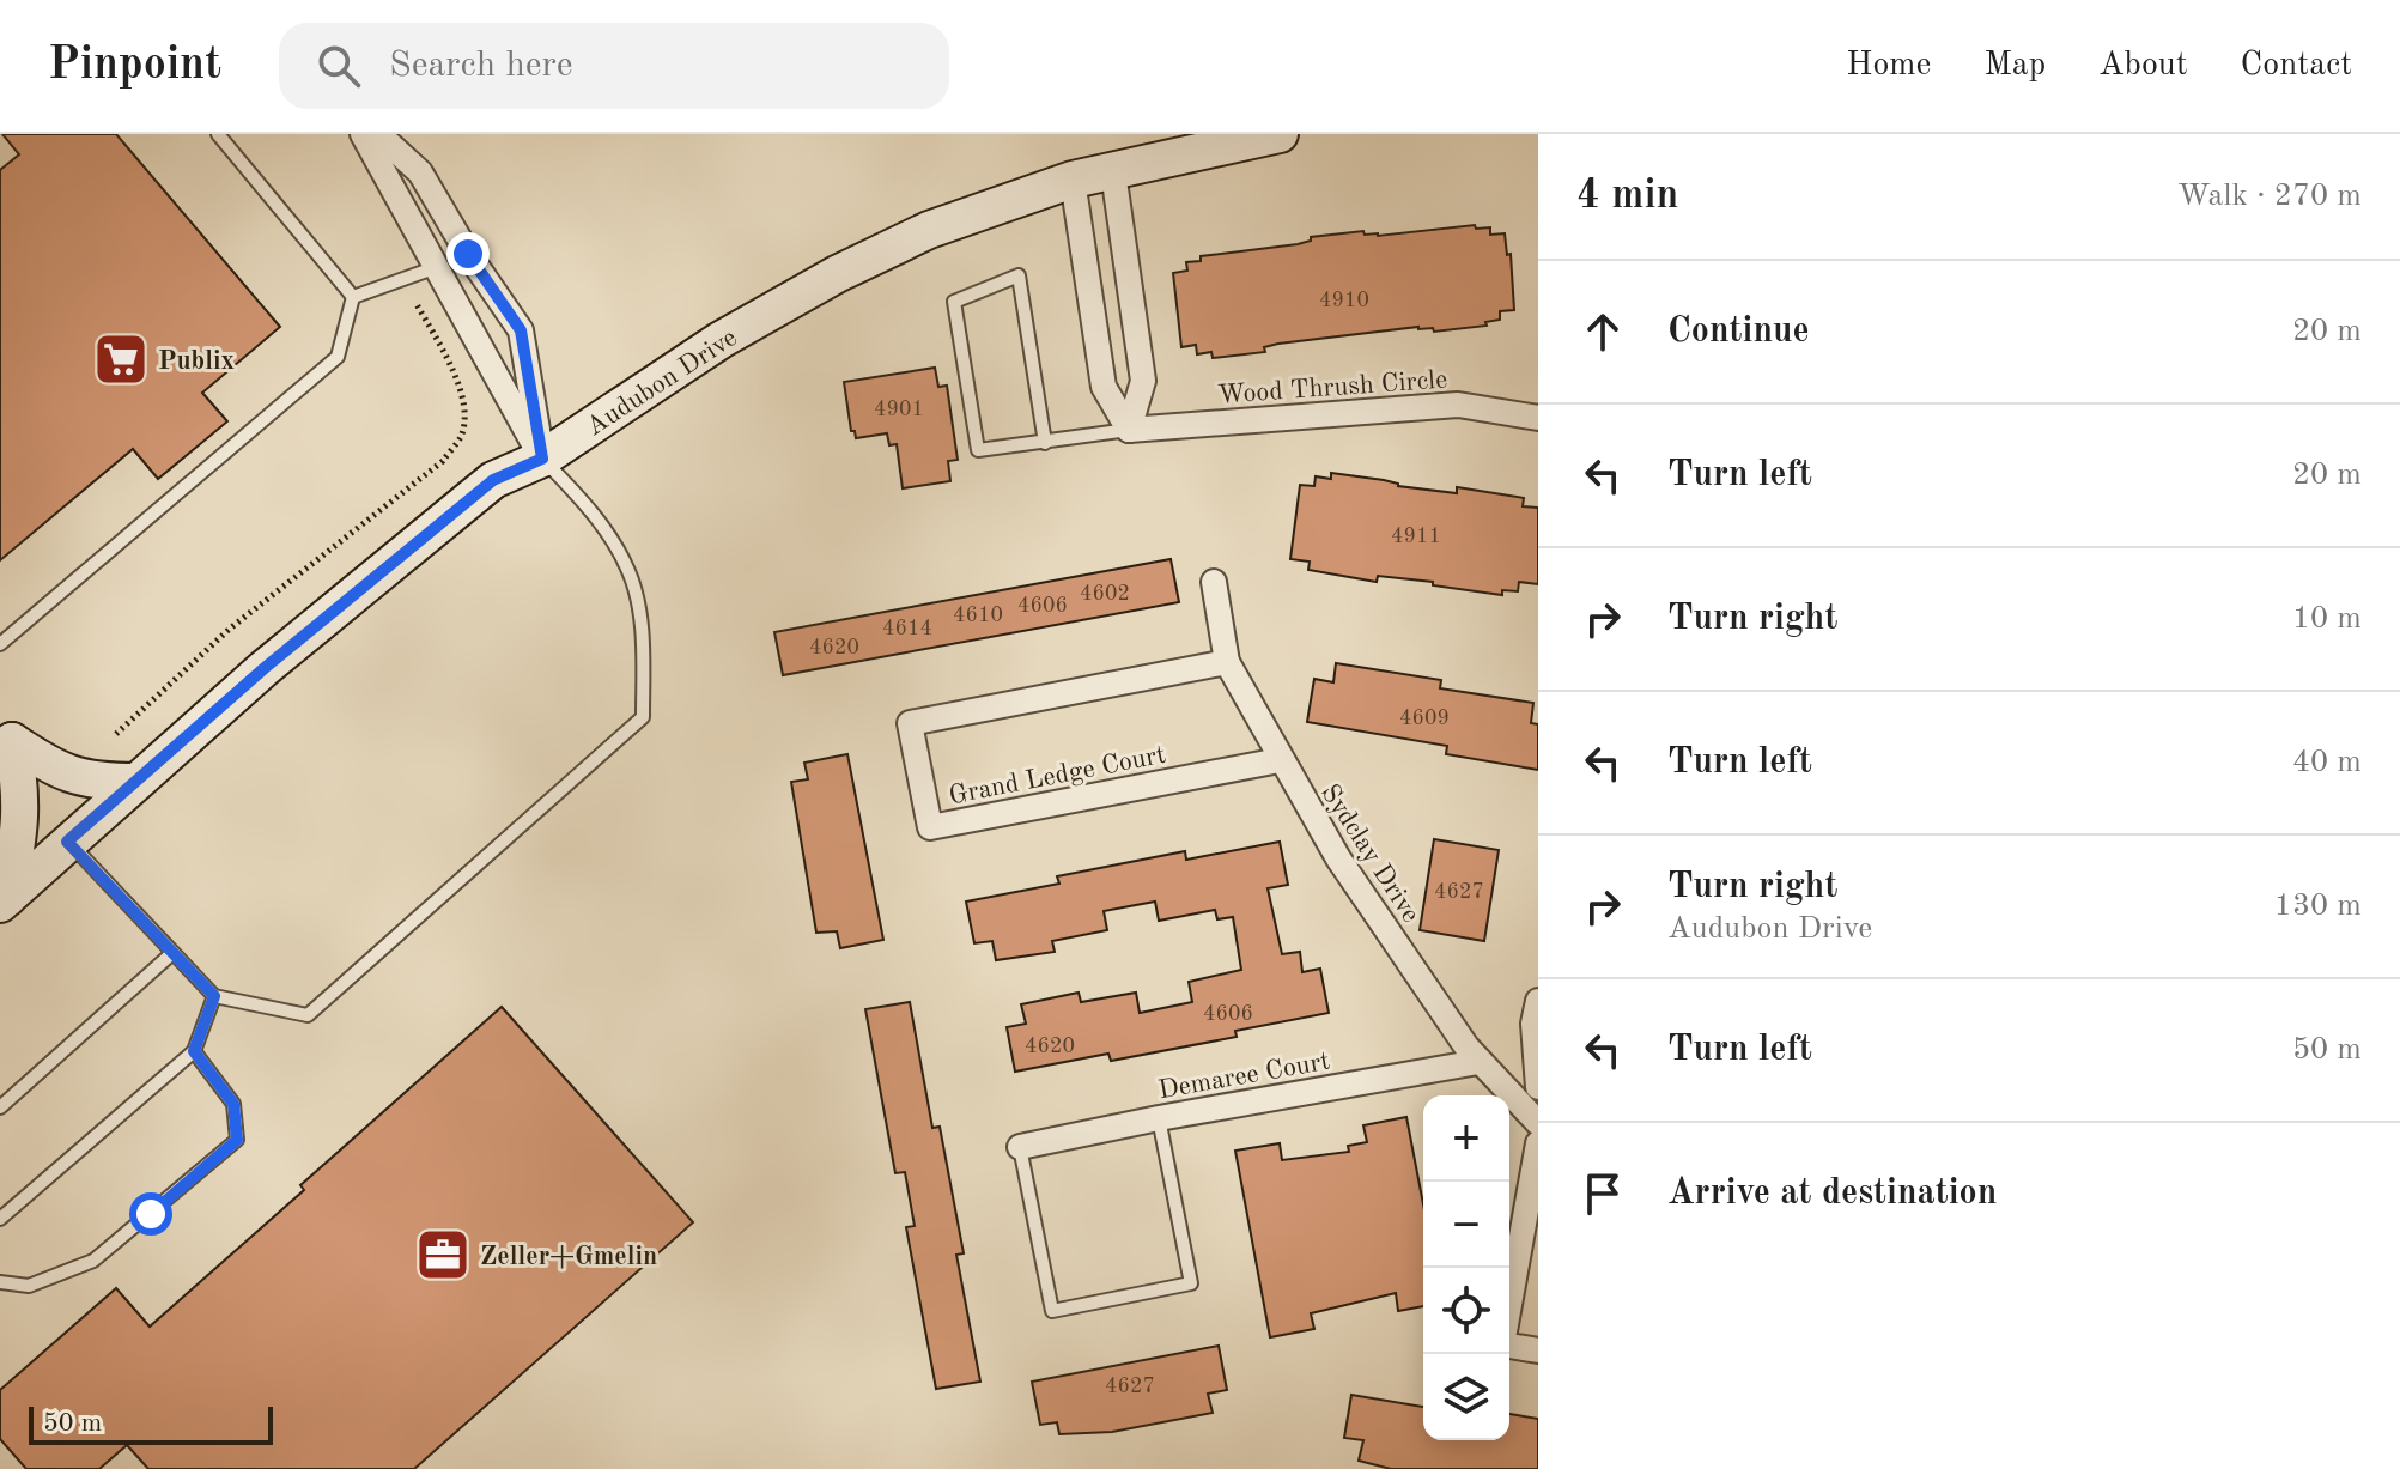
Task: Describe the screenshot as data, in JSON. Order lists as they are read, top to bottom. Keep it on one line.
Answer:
{"streets":{"street":["Audubon Drive","Wood Thrush Circle","Grand Ledge Court","Sydclay Drive","Demaree Court"]},"crossings":[["Grand Ledge Court","Sydclay Drive"],["Sydclay Drive","Demaree Court"]],"places":{"supermarket":["Publix"],"office":["Zeller+Gmelin"]},"house_numbers":["4910","4901","4911","4602","4606","4610","4614","4620","4609","4627","4606","4620","4627"],"scale_bar":"50 m","page":{"header":"Pinpoint","search":"Search here","nav":["Home","Map","About","Contact"],"heading":["4 min","Walk · 270 m"],"list":[["Continue","20 m"],["Turn left","20 m"],["Turn right","10 m"],["Turn left","40 m"],["Turn right","Audubon Drive","130 m"],["Turn left","50 m"],"Arrive at destination"],"map_buttons":["+","−"],"scale":"50 m"}}
